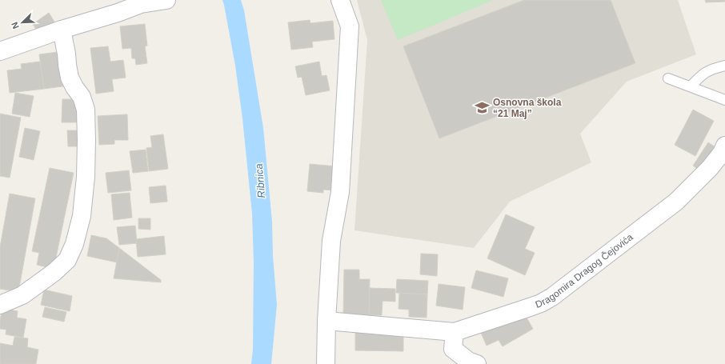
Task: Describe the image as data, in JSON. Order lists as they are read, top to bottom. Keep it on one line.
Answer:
{"streets":{"street":["Dragomira Dragog Čejovića"]},"water":["Ribnica"],"places":{"school or university":["Osnovna škola “21 Maj”"]},"north":"bottom left"}
